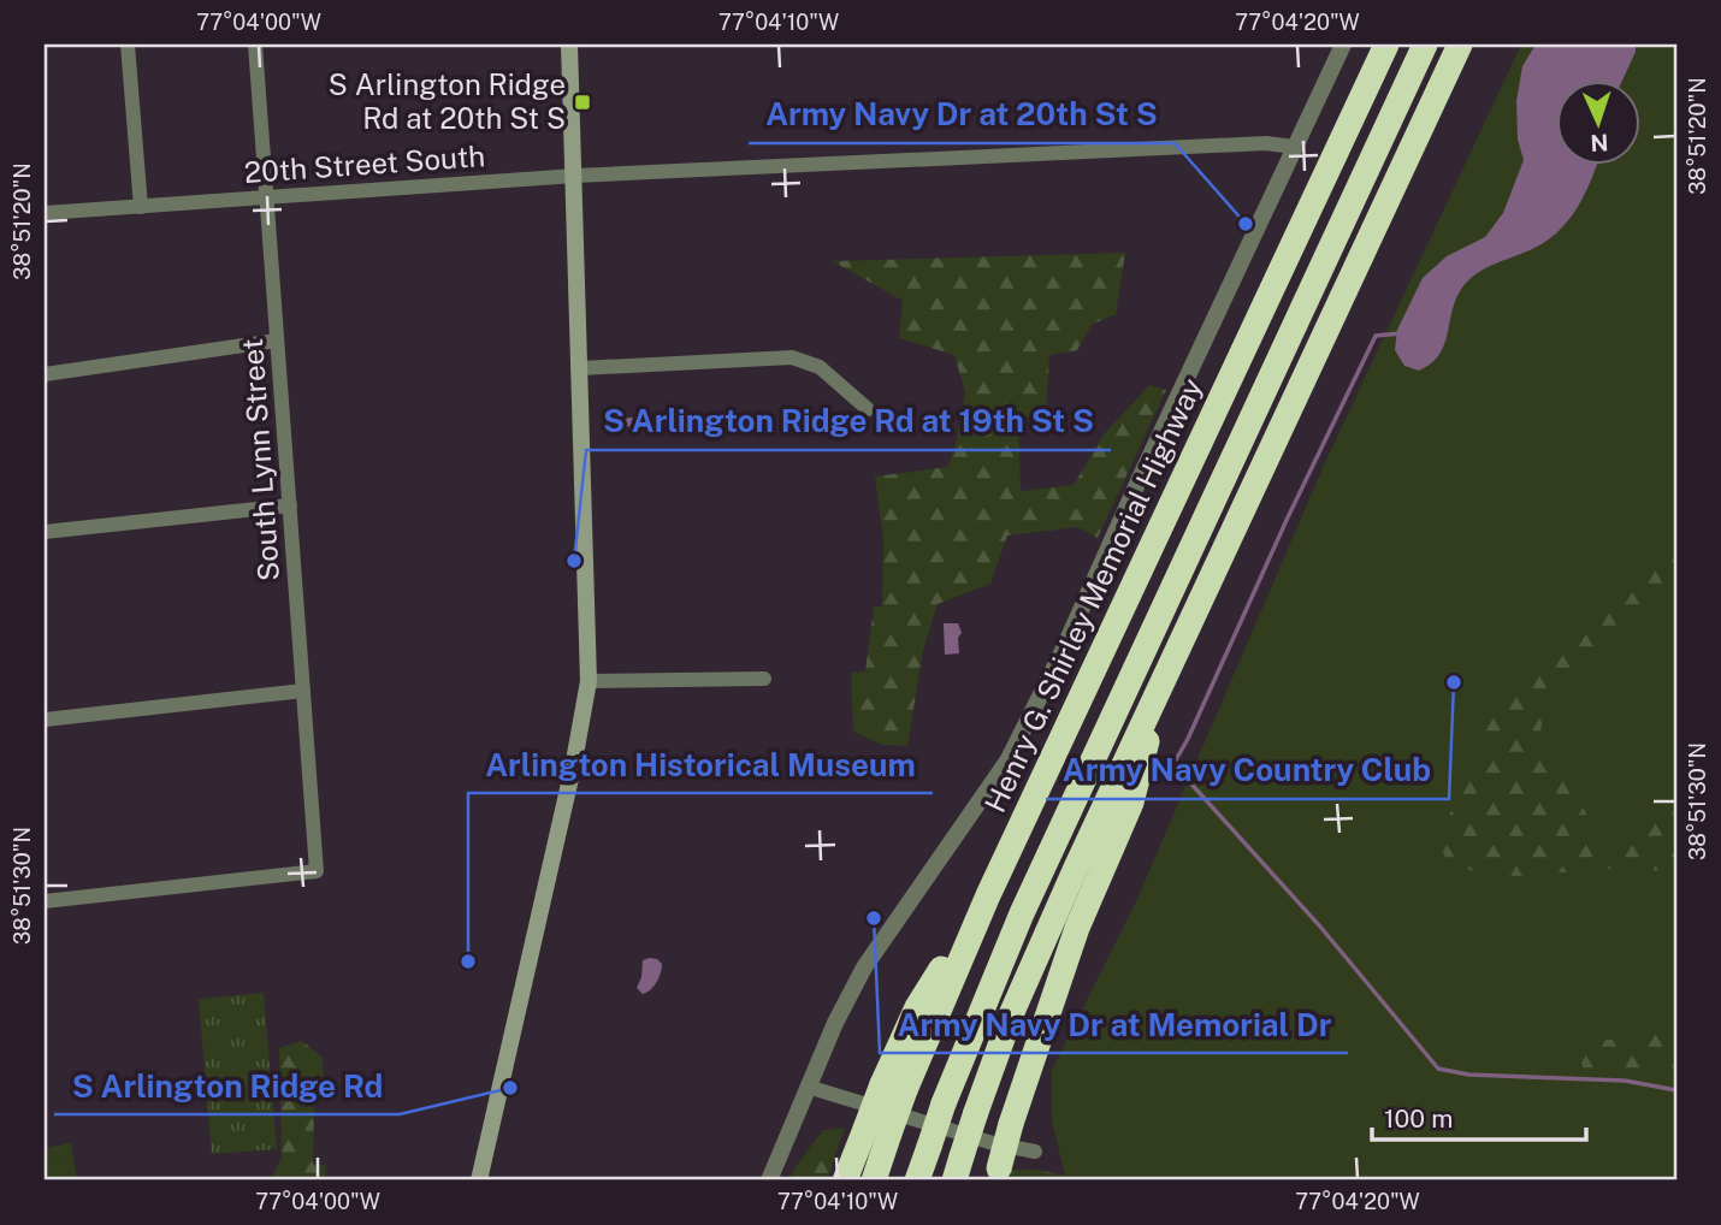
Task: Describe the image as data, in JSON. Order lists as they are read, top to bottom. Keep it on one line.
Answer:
{"streets":{"highway":["Henry G. Shirley Memorial Highway"],"street":["20th Street South","South Lynn Street"]},"crossings":[["20th Street South","South Lynn Street"]],"places":{"transit":["S Arlington Ridge Rd at 20th St S"],"other":["Army Navy Dr at 20th St S","S Arlington Ridge Rd at 19th St S","Army Navy Country Club","Army Navy Dr at Memorial Dr","Arlington Historical Museum","S Arlington Ridge Rd"]},"scale_bar":"100 m","north":"bottom","coordinates":["77°04'00\"W","77°04'10\"W","77°04'20\"W","38°51'20\"N","38°51'30\"N"]}
